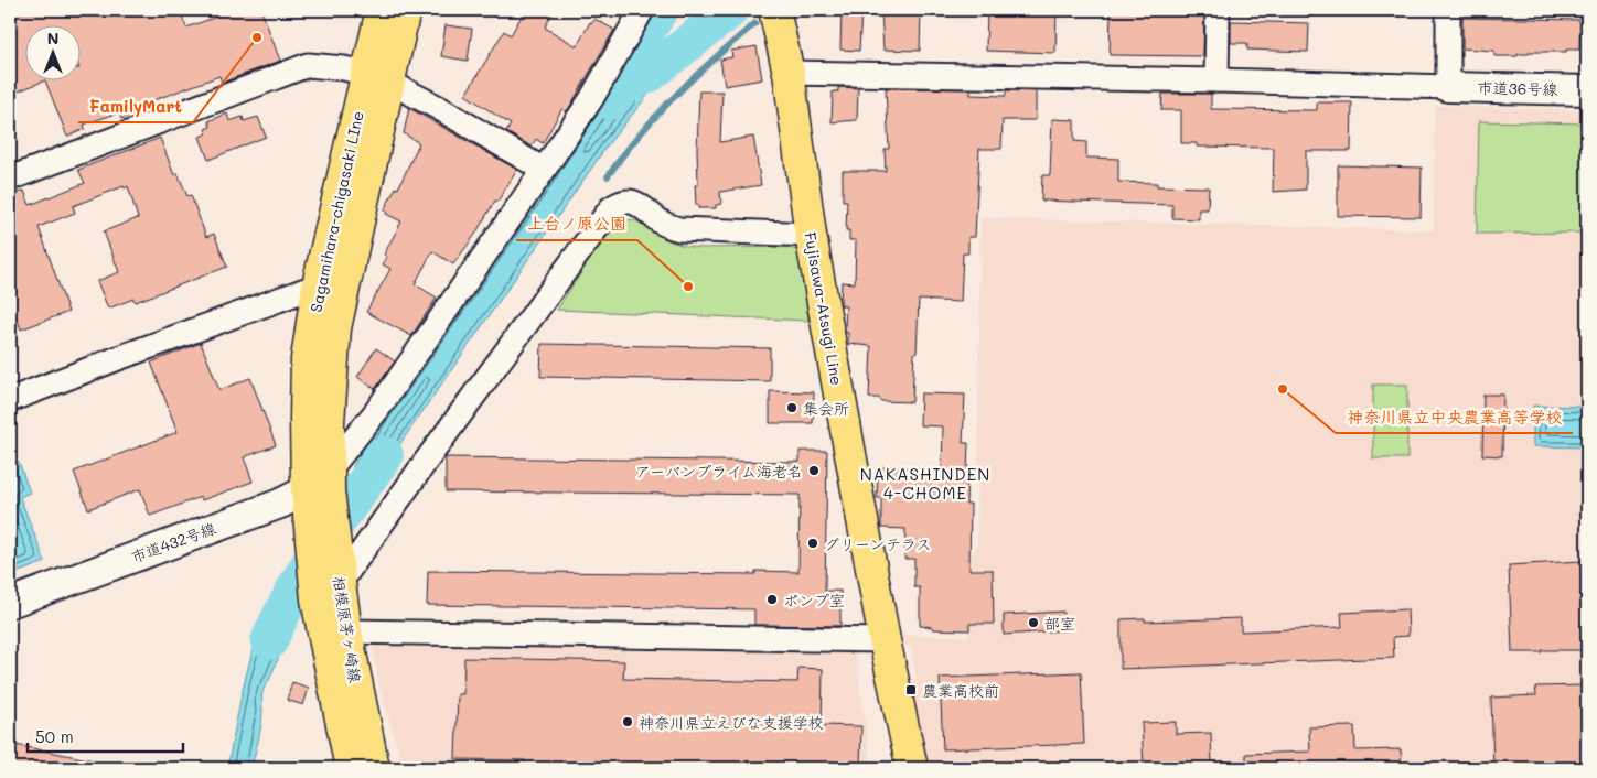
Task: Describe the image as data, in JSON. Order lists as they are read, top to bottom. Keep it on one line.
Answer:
{"streets":{"main road":["Sagamihara-chigasaki LIne","Fujisawa-Atsugi Line","相模原茅ヶ崎線"],"street":["市道36号線","市道432号線"]},"crossings":[["Sagamihara-chigasaki LIne","市道432号線"],["Sagamihara-chigasaki LIne","相模原茅ヶ崎線"],["市道432号線","相模原茅ヶ崎線"]],"districts":["NAKASHINDEN 4-CHOME"],"places":{"other":["FamilyMart","上台ノ原公園","神奈川県立中央農業高等学校","集会所","アーバンプライム海老名","グリーンテラス","ポンプ室","部室","神奈川県立えびな支援学校"],"transit":["農業高校前"]},"scale_bar":"50 m","north":"top"}
